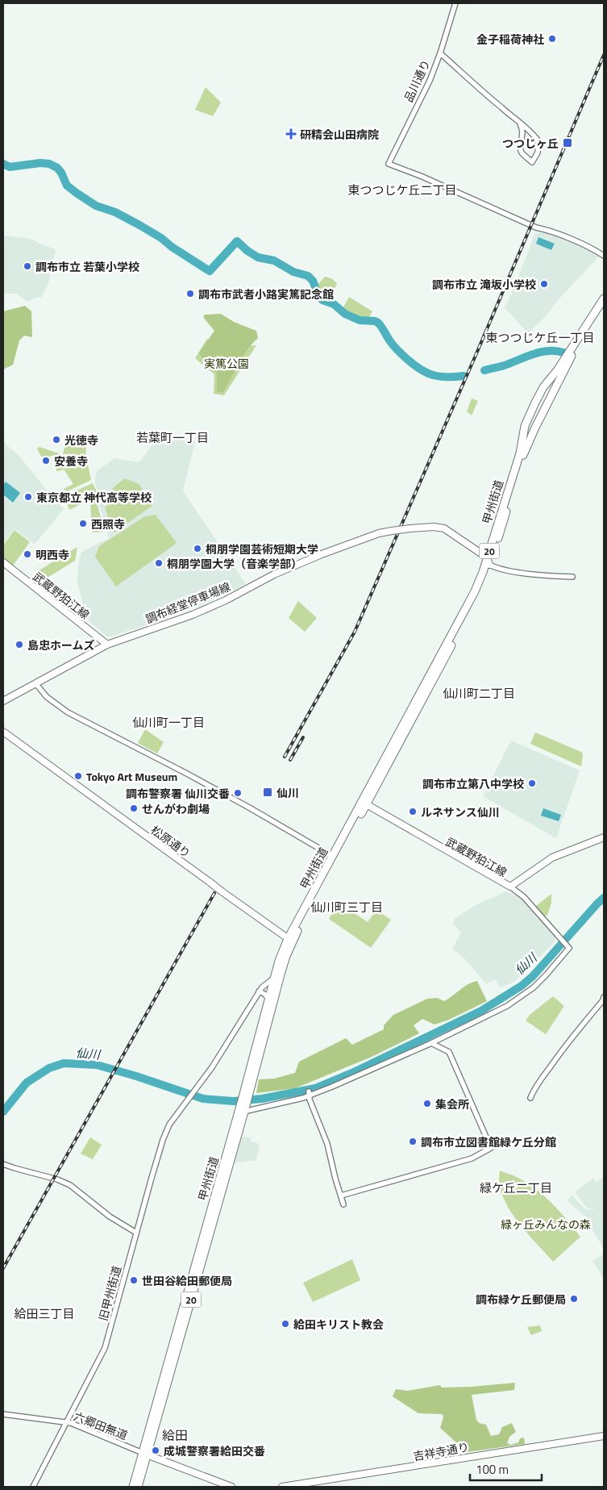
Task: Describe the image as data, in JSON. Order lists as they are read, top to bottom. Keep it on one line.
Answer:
{"streets":{"highway":["甲州街道","20"],"main road":["武蔵野狛江線","調布経堂停車場線","松原通り","吉祥寺通り"],"street":["品川通り","旧甲州街道","六郷田無道"]},"crossings":[["甲州街道","武蔵野狛江線"],["甲州街道","調布経堂停車場線"],["甲州街道","松原通り"],["甲州街道","六郷田無道"],["武蔵野狛江線","調布経堂停車場線"],["旧甲州街道","六郷田無道"]],"districts":["東つつじケ丘二丁目","東つつじケ丘一丁目","若葉町一丁目","仙川町二丁目","仙川町一丁目","仙川町三丁目","緑ケ丘二丁目","給田三丁目","給田"],"water":["仙川"],"parks":["実篤公園","緑ヶ丘みんなの森"],"places":{"other":["金子稲荷神社","調布市立 若葉小学校","調布市立 滝坂小学校","調布市武者小路実篤記念館","光徳寺","安養寺","東京都立 神代高等学校","西照寺","桐朋学園芸術短期大学","明西寺","桐朋学園大学（音楽学部）","島忠ホームズ","Tokyo Art Museum","調布市立第八中学校","調布警察署 仙川交番","せんがわ劇場","ルネサンス仙川","集会所","調布市立図書館緑ケ丘分館","世田谷給田郵便局","調布緑ケ丘郵便局","給田キリスト教会","成城警察署給田交番"],"health":["研精会山田病院"],"transit":["つつじヶ丘","仙川"]},"scale_bar":"100 m"}
